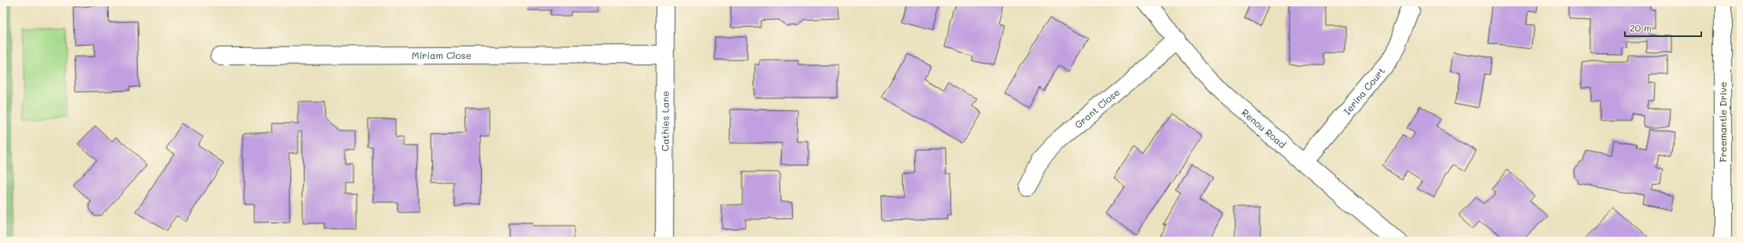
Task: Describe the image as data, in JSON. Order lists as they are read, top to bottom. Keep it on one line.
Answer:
{"streets":{"street":["Miriam Close","Ierina Court","Grant Close","Cathies Lane","Freemantle Drive","Renou Road"]},"crossings":[["Miriam Close","Cathies Lane"],["Ierina Court","Renou Road"],["Grant Close","Renou Road"]],"scale_bar":"20 m"}
